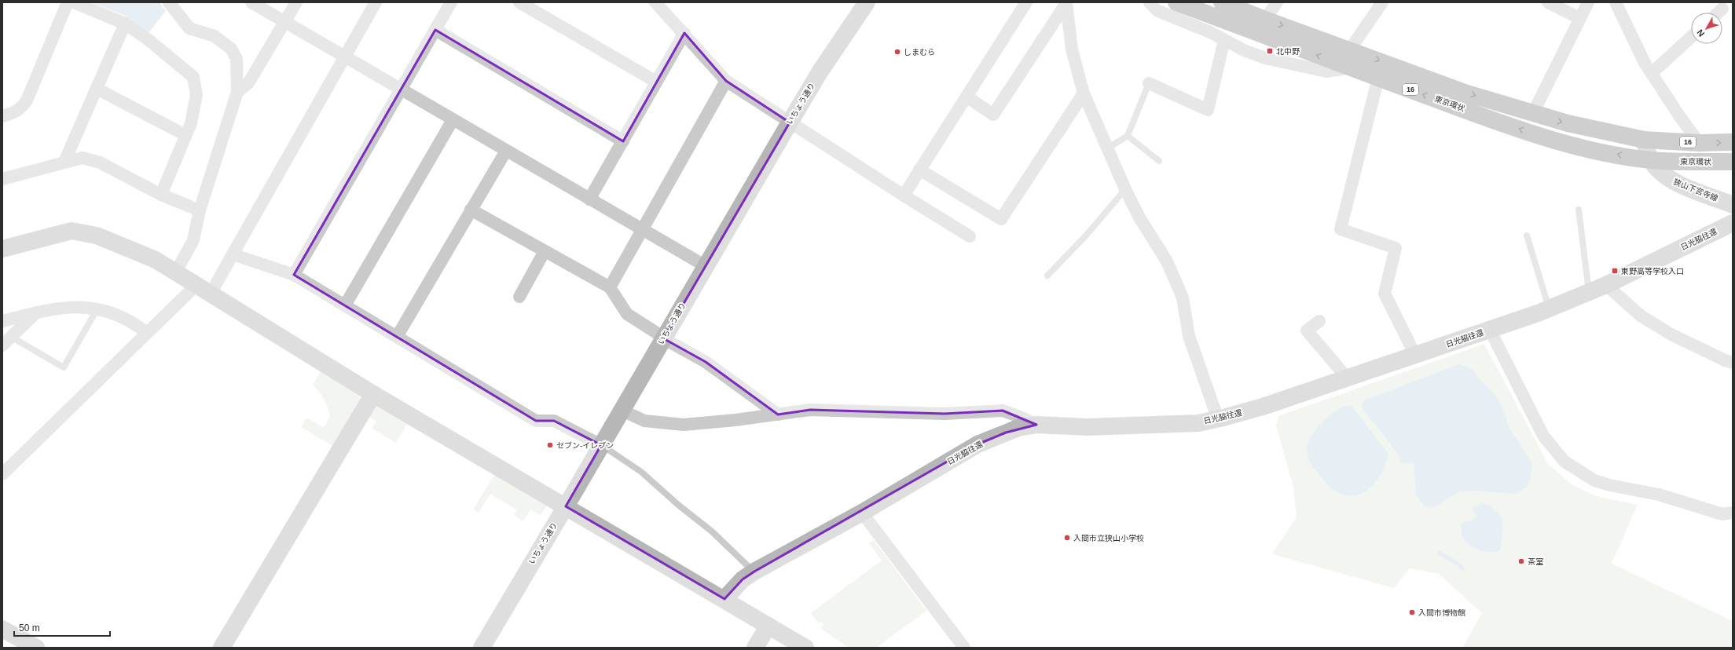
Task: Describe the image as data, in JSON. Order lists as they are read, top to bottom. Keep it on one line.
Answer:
{"streets":{"highway":["16","東京環状"],"street":["いちょう通り","狭山下宮寺線","日光脇往還"]},"crossings":[["東京環状","狭山下宮寺線"]],"places":{"transit":["北中野","東野高等学校入口"],"other":["しまむら","セブン-イレブン","入間市立狭山小学校","茶室","入間市博物館"]},"scale_bar":"50 m","north":"bottom left"}
